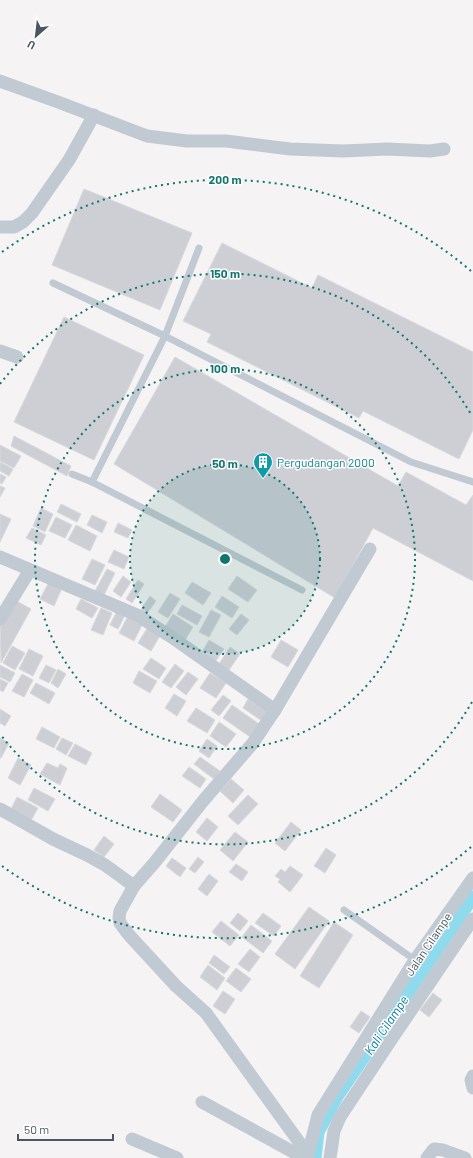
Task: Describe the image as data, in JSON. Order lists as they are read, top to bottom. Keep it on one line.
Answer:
{"streets":{"street":["Jalan Cilampe"]},"water":["Kali Cilampe"],"places":{"building":["Pergudangan 2000"]},"scale_bar":"50 m","north":"bottom left","rings":["200 m","150 m","100 m","50 m"]}
